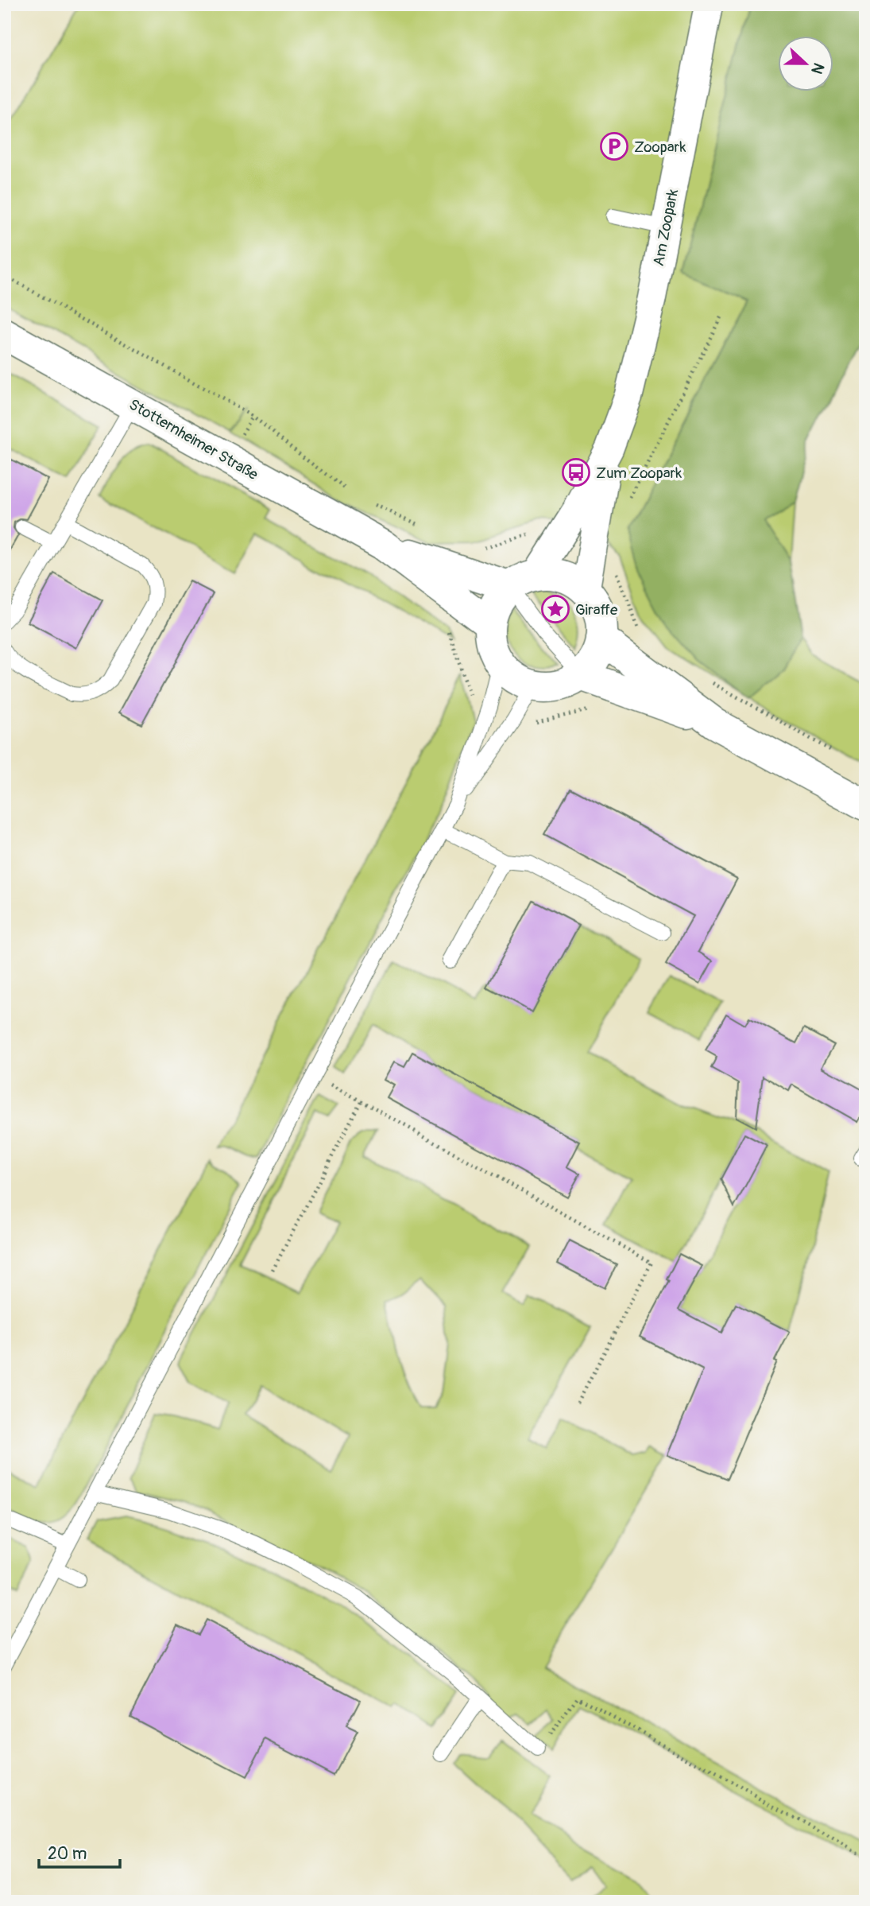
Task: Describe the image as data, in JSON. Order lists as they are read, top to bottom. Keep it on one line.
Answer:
{"streets":{"main road":["Stotternheimer Straße"],"street":["Am Zoopark"]},"places":{"parking":["Zoopark"],"bus stop":["Zum Zoopark"],"place":["Giraffe"]},"scale_bar":"20 m","north":"right"}
